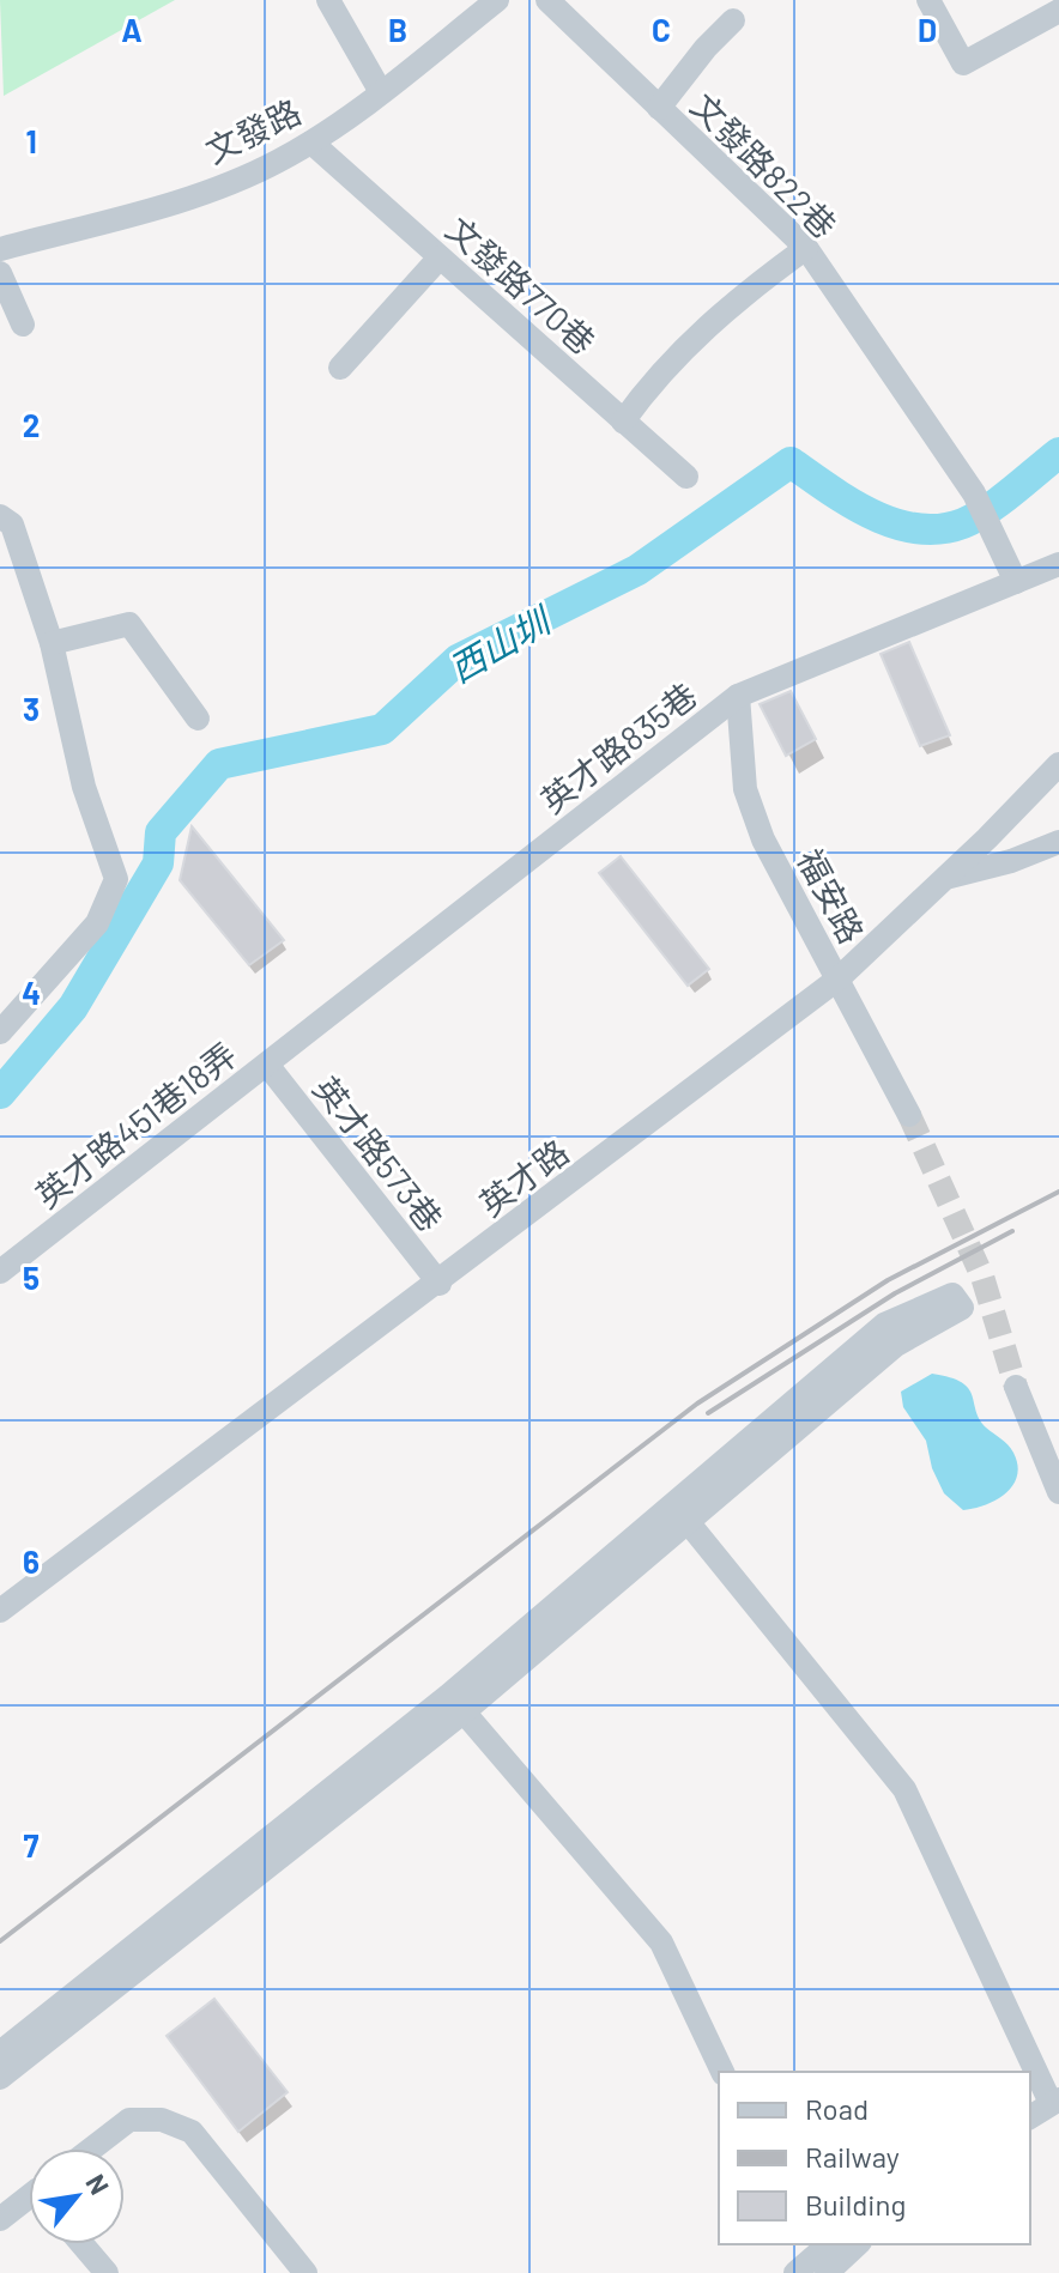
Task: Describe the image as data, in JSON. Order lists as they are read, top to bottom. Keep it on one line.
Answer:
{"streets":{"street":["文發路","文發路822巷","文發路770巷","英才路835巷","福安路","英才路451巷18弄","英才路573巷","英才路"]},"crossings":[["文發路","文發路770巷"],["文發路822巷","英才路835巷"],["英才路835巷","福安路"],["英才路835巷","英才路451巷18弄"],["英才路835巷","英才路573巷"],["福安路","英才路"],["英才路451巷18弄","英才路573巷"],["英才路573巷","英才路"]],"water":["西山圳"],"legend":["Road","Railway","Building"],"north":"top right","grid":{"columns":["A","B","C","D"],"rows":["1","2","3","4","5","6","7"]}}
